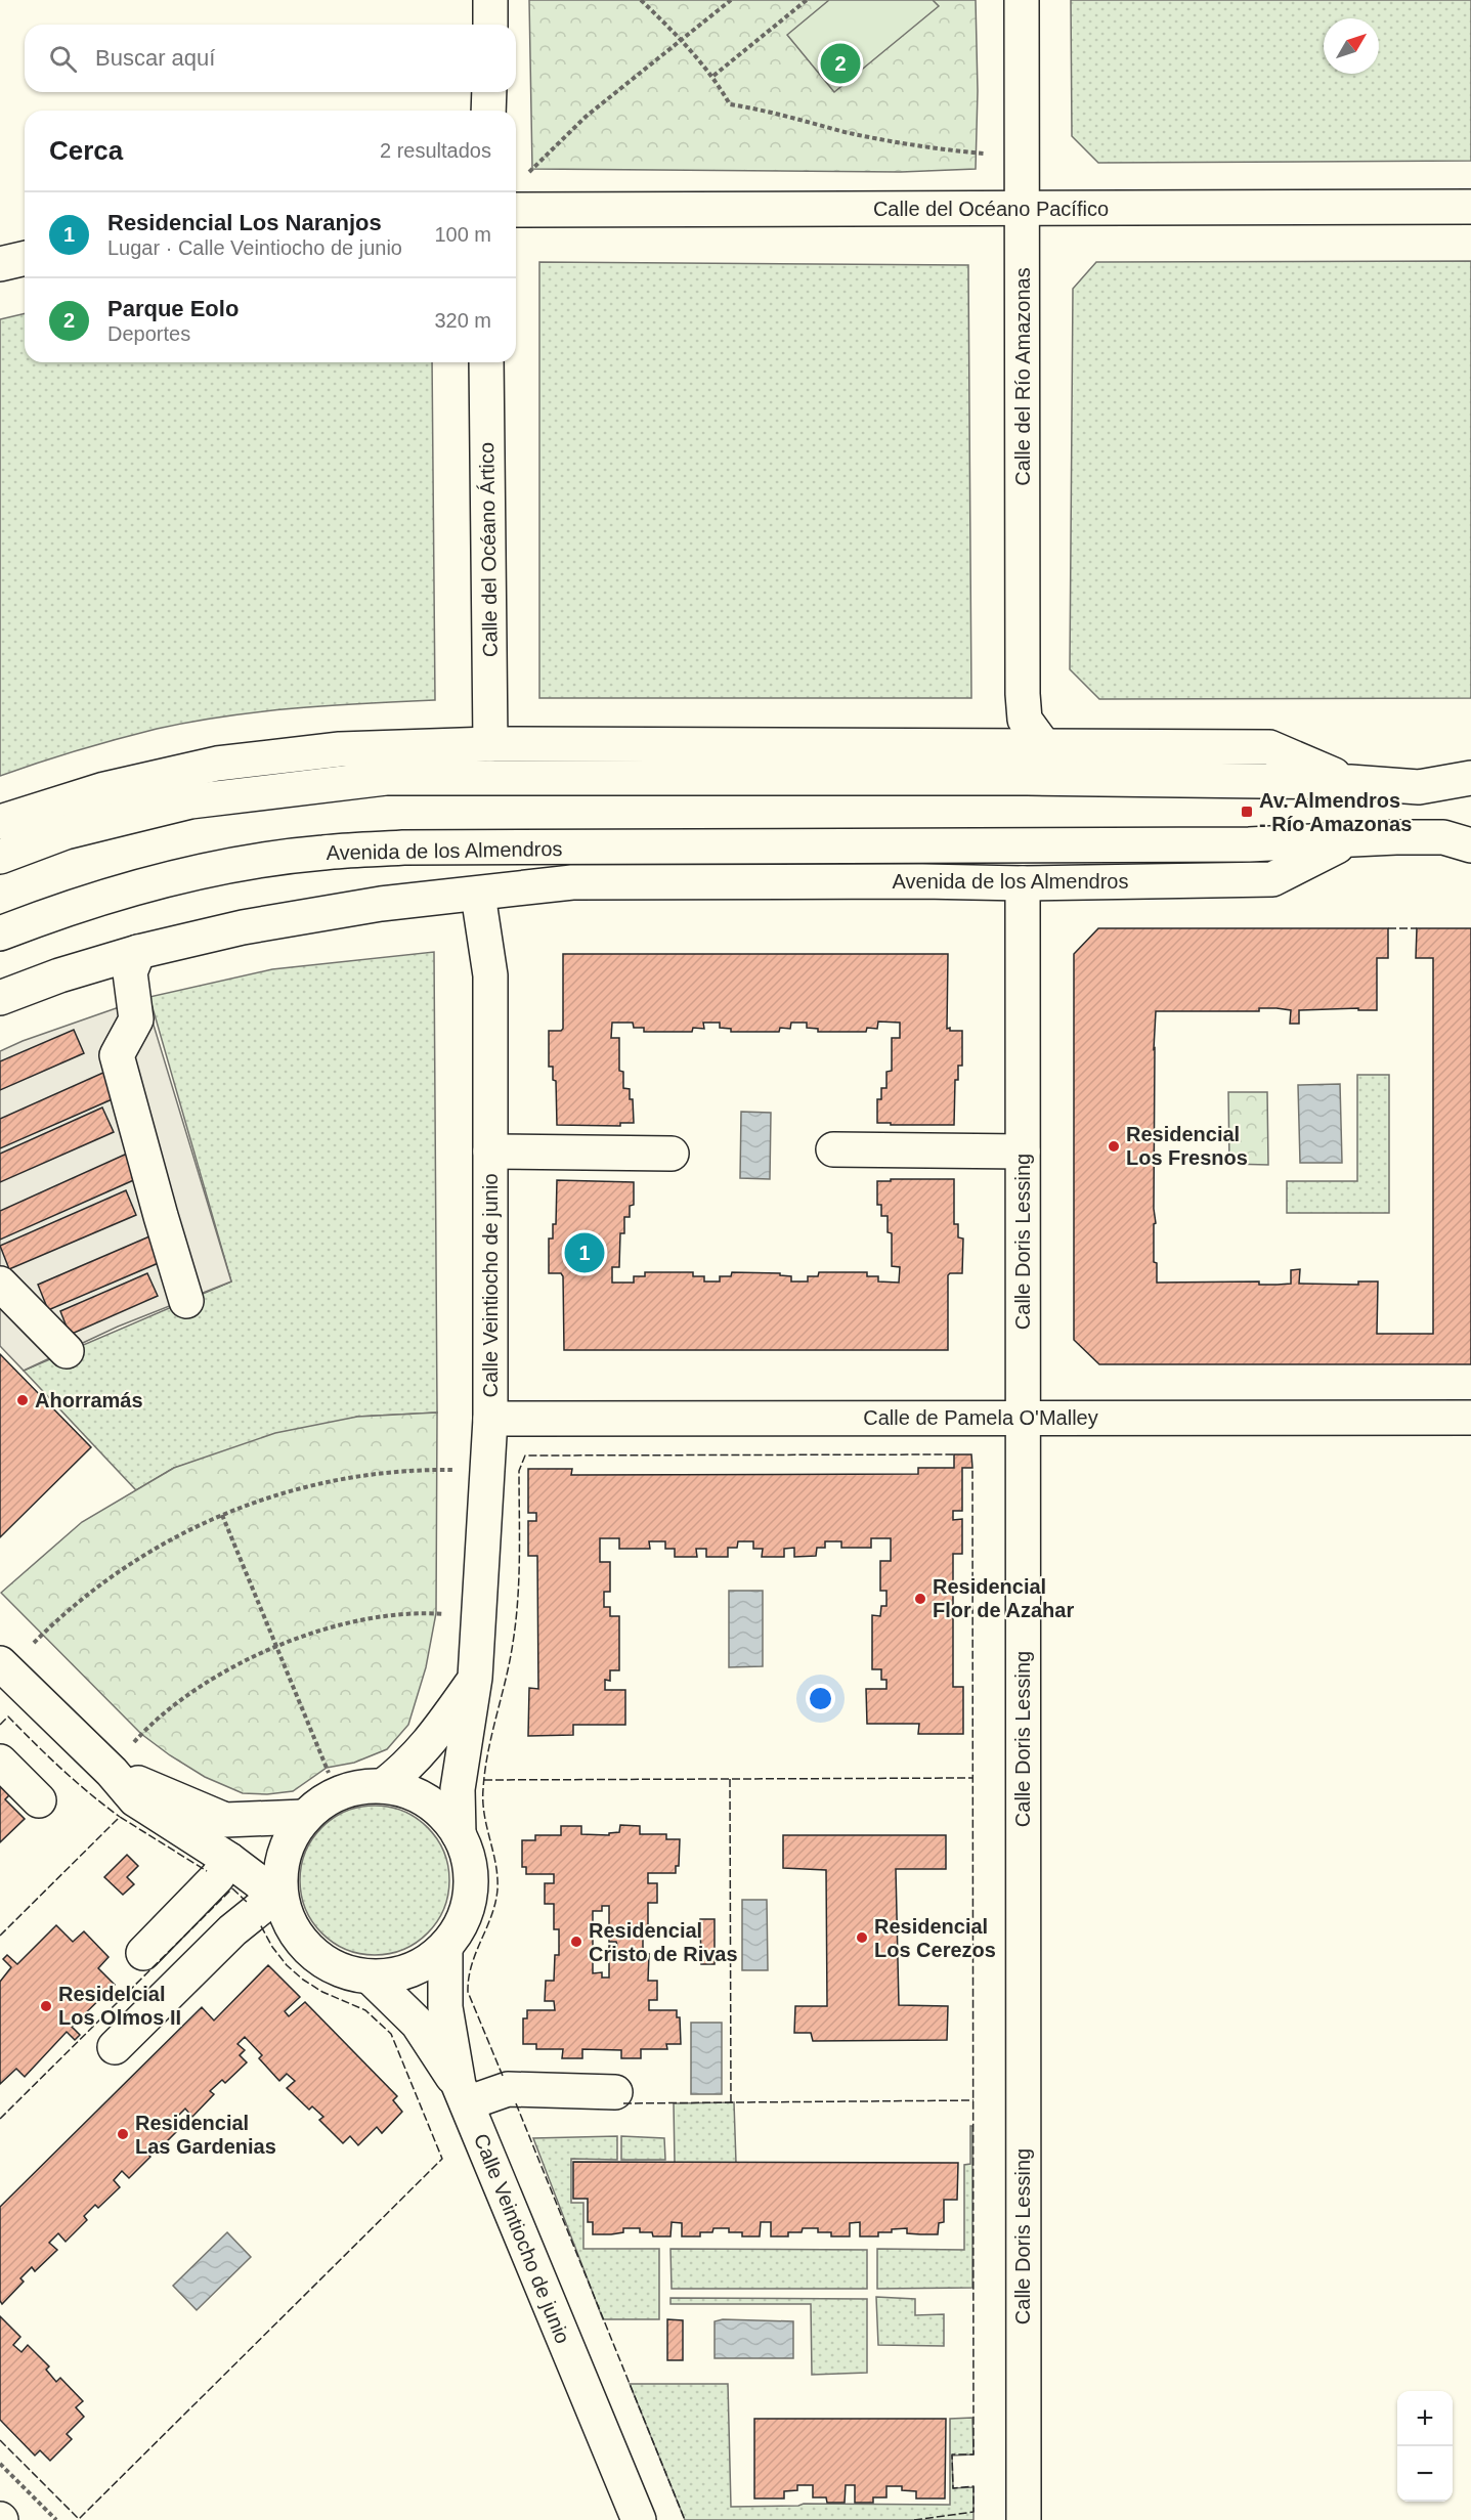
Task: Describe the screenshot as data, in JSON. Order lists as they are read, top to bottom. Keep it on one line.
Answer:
{"streets":{"street":["Calle del Océano Pacífico","Calle del Río Amazonas","Calle del Océano Ártico","Avenida de los Almendros","Calle Doris Lessing","Calle Veintiocho de junio","Calle de Pamela O'Malley"]},"crossings":[["Calle del Océano Pacífico","Calle del Río Amazonas"],["Avenida de los Almendros","Calle Doris Lessing"],["Avenida de los Almendros","Calle Veintiocho de junio"],["Calle Doris Lessing","Calle de Pamela O'Malley"],["Calle Veintiocho de junio","Calle de Pamela O'Malley"]],"places":{"transit":["Av. Almendros - Río Amazonas"],"other":["Residencial Los Fresnos","Ahorramás","Residencial Flor de Azahar","Residencial Los Cerezos","Residencial Cristo de Rivas","Residelcial Los Olmos II","Residencial Las Gardenias"]},"north":"top right","page":{"search":"Buscar aquí","pins":["2","1"],"heading":["Cerca","2 resultados"],"list":[{"mark":"1","name":"Residencial Los Naranjos","note":"Lugar · Calle Veintiocho de junio","value":"100 m"},{"mark":"2","name":"Parque Eolo","note":"Deportes","value":"320 m"}],"map_buttons":["+","−"]}}
